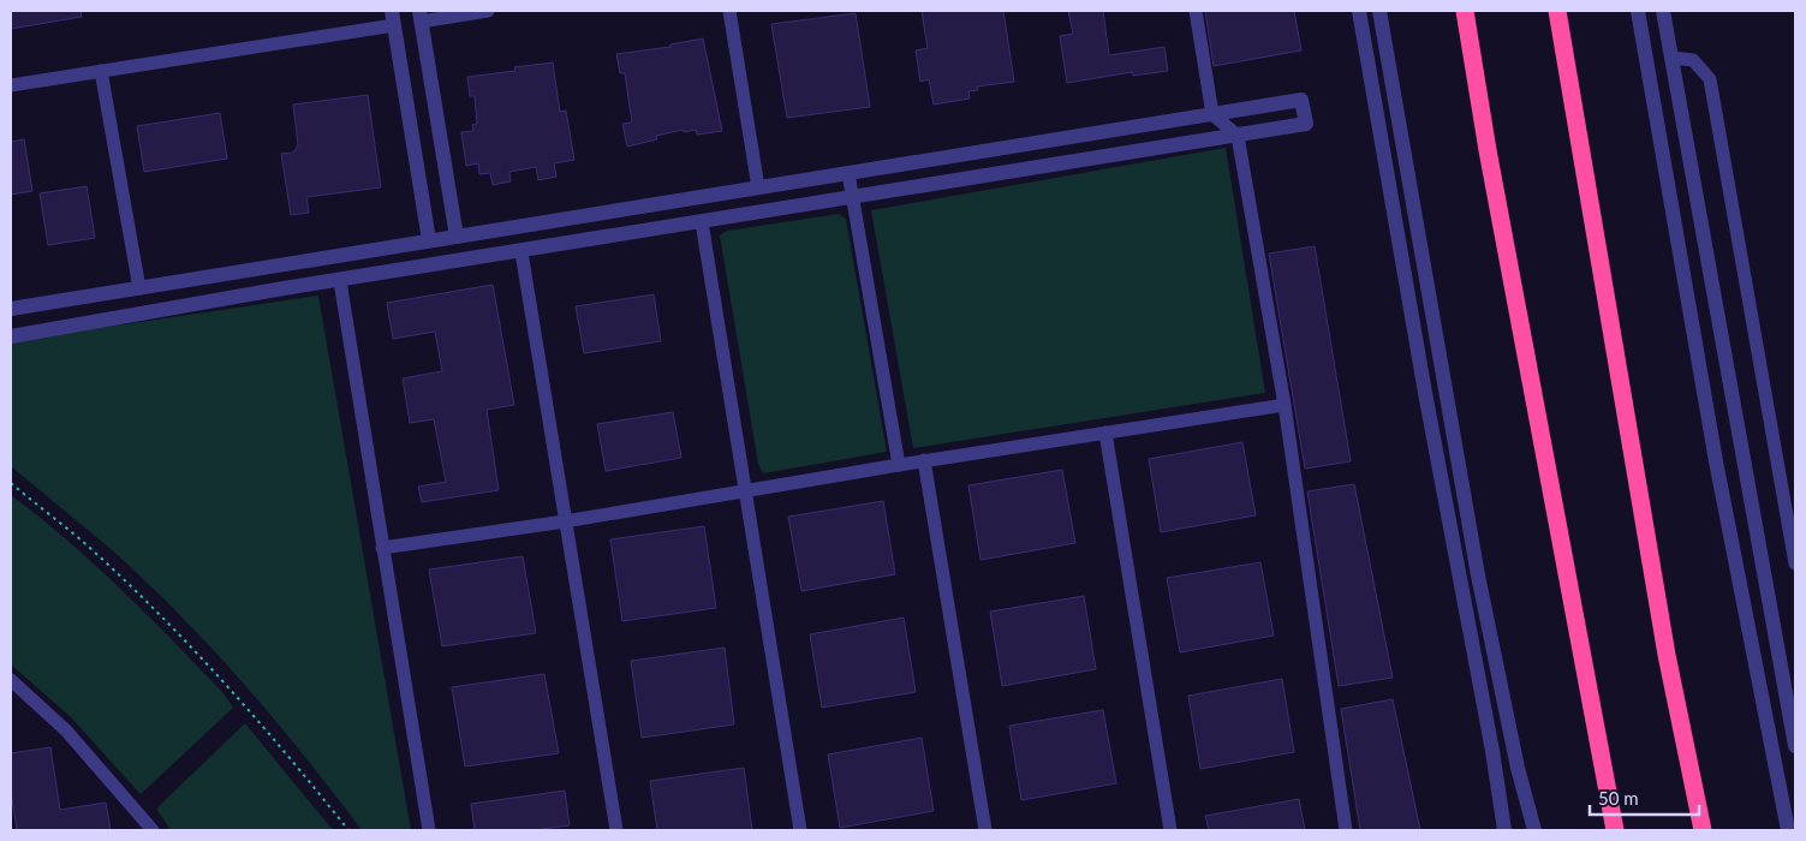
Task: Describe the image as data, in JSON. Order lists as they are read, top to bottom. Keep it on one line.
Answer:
{"scale_bar":"50 m"}
